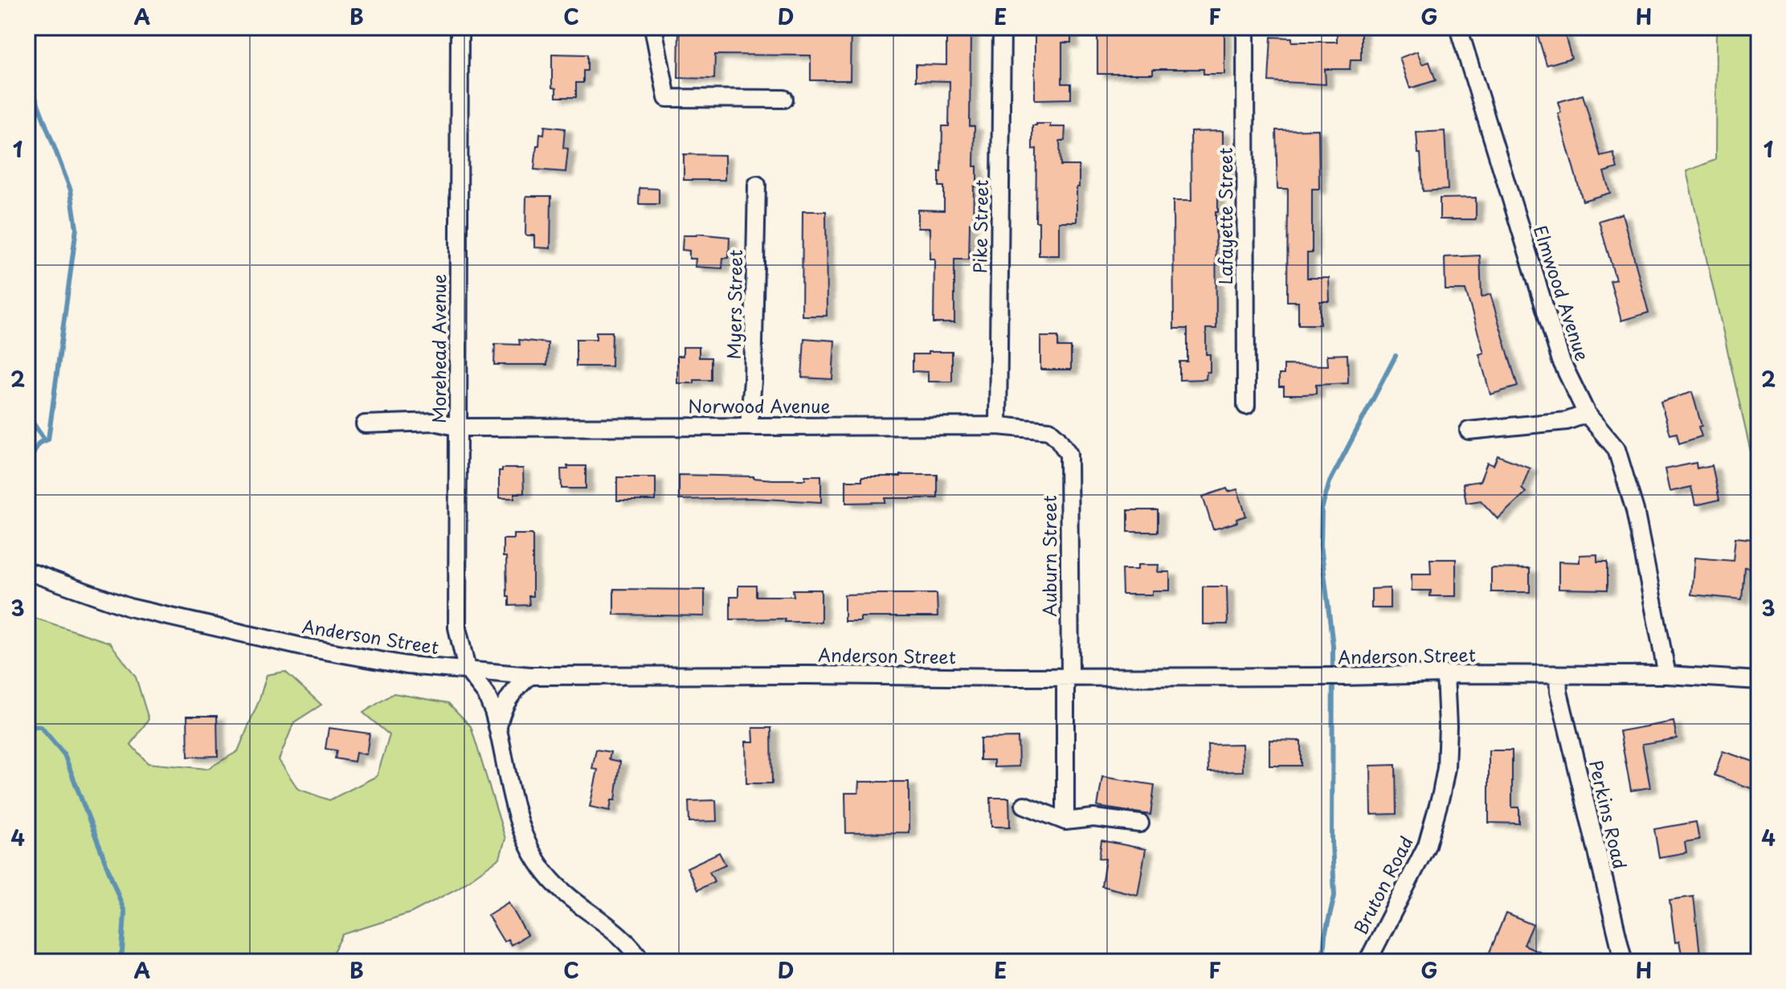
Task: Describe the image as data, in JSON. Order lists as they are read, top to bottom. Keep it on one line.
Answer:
{"streets":{"street":["Lafayette Street","Pike Street","Elmwood Avenue","Myers Street","Morehead Avenue","Norwood Avenue","Auburn Street","Anderson Street","Perkins Road","Bruton Road"]},"crossings":[["Pike Street","Norwood Avenue"],["Elmwood Avenue","Anderson Street"],["Myers Street","Norwood Avenue"],["Morehead Avenue","Norwood Avenue"],["Morehead Avenue","Anderson Street"],["Norwood Avenue","Auburn Street"],["Auburn Street","Anderson Street"],["Anderson Street","Perkins Road"],["Anderson Street","Bruton Road"]],"grid":{"columns":["A","B","C","D","E","F","G","H"],"rows":["1","2","3","4"]}}
